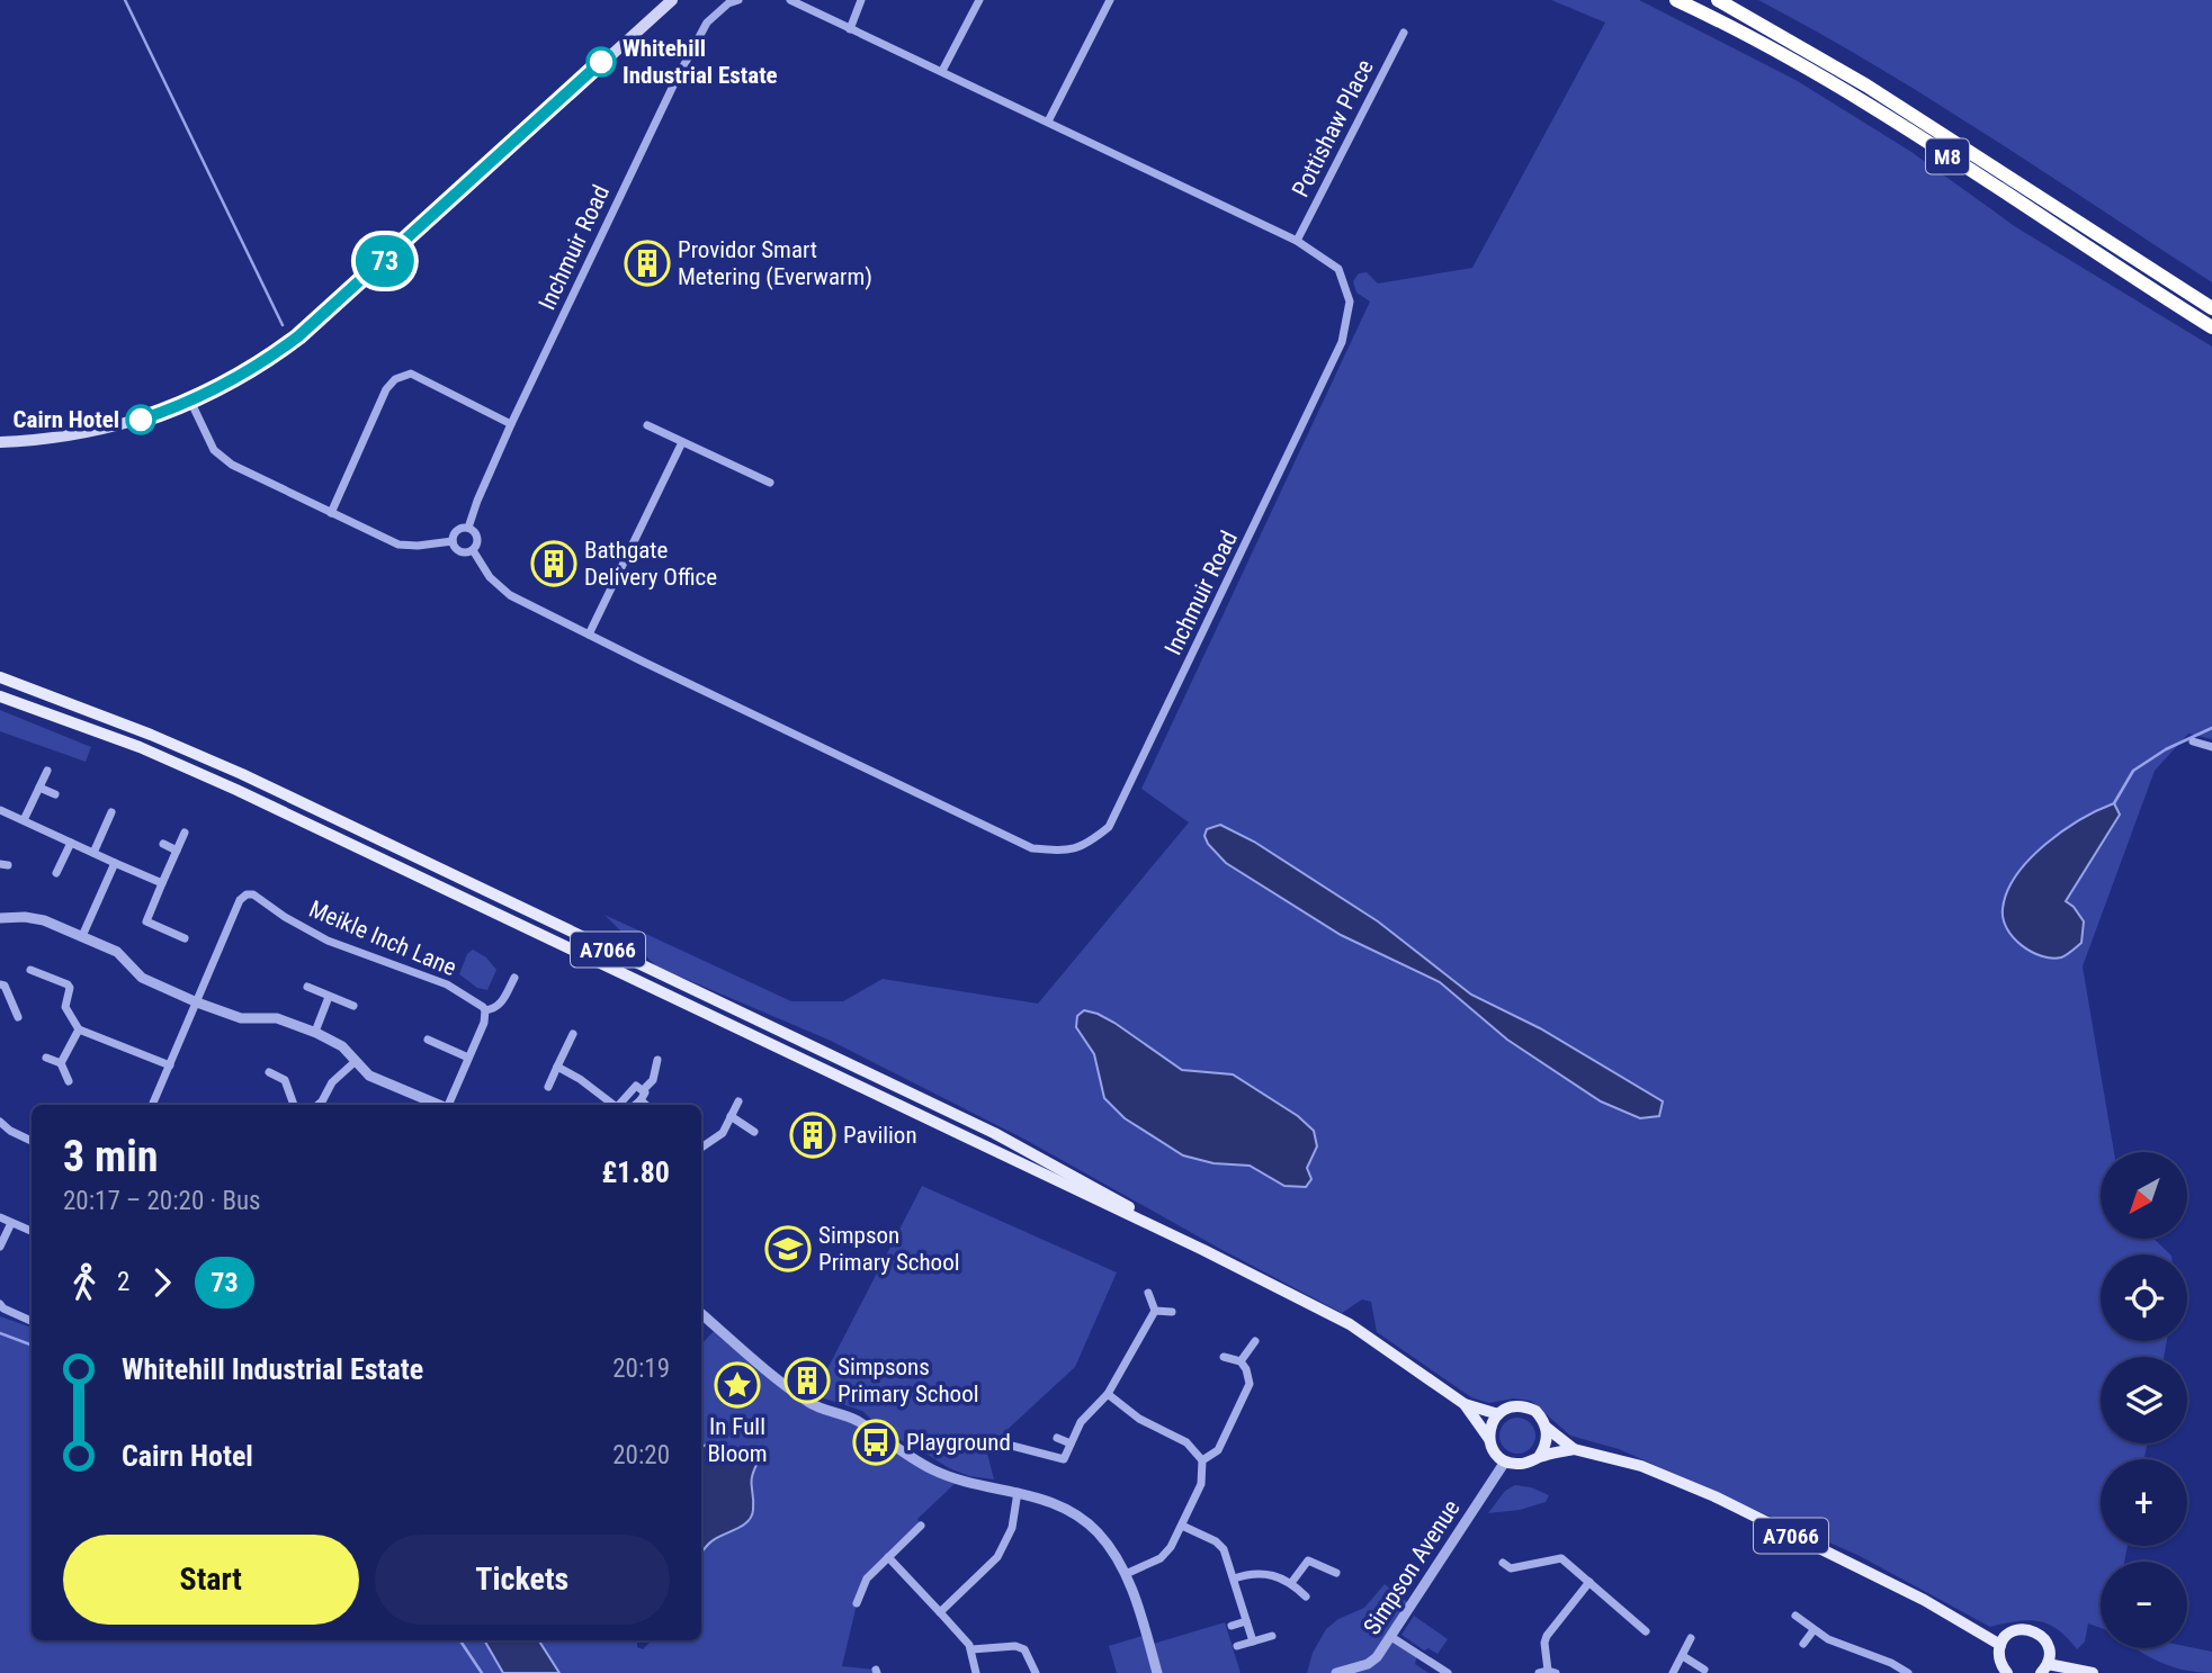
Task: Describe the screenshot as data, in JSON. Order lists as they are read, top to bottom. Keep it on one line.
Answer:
{"streets":{"highway":["M8"],"main road":["A7066"],"street":["Pottishaw Place","Inchmuir Road","Meikle Inch Lane","Simpson Avenue"]},"crossings":[["Pottishaw Place","Inchmuir Road"],["A7066","Simpson Avenue"]],"places":{"other":["Whitehill Industrial Estate","Cairn Hotel"],"building":["Providor Smart Metering (Everwarm)","Bathgate Delivery Office","Pavilion","Simpsons Primary School"],"school or university":["Simpson Primary School"],"place":["In Full Bloom"],"bus stop":["Playground"]},"lines":["bus line 73"],"north":"bottom left","page":{"on_map":"73","heading":["3 min","20:17 – 20:20 · Bus","£1.80"],"map_buttons":["+","−"],"legs":["2","73"],"list":[{"name":"Whitehill Industrial Estate","value":"20:19"},{"name":"Cairn Hotel","value":"20:20"}],"buttons":["Start","Tickets"]}}
